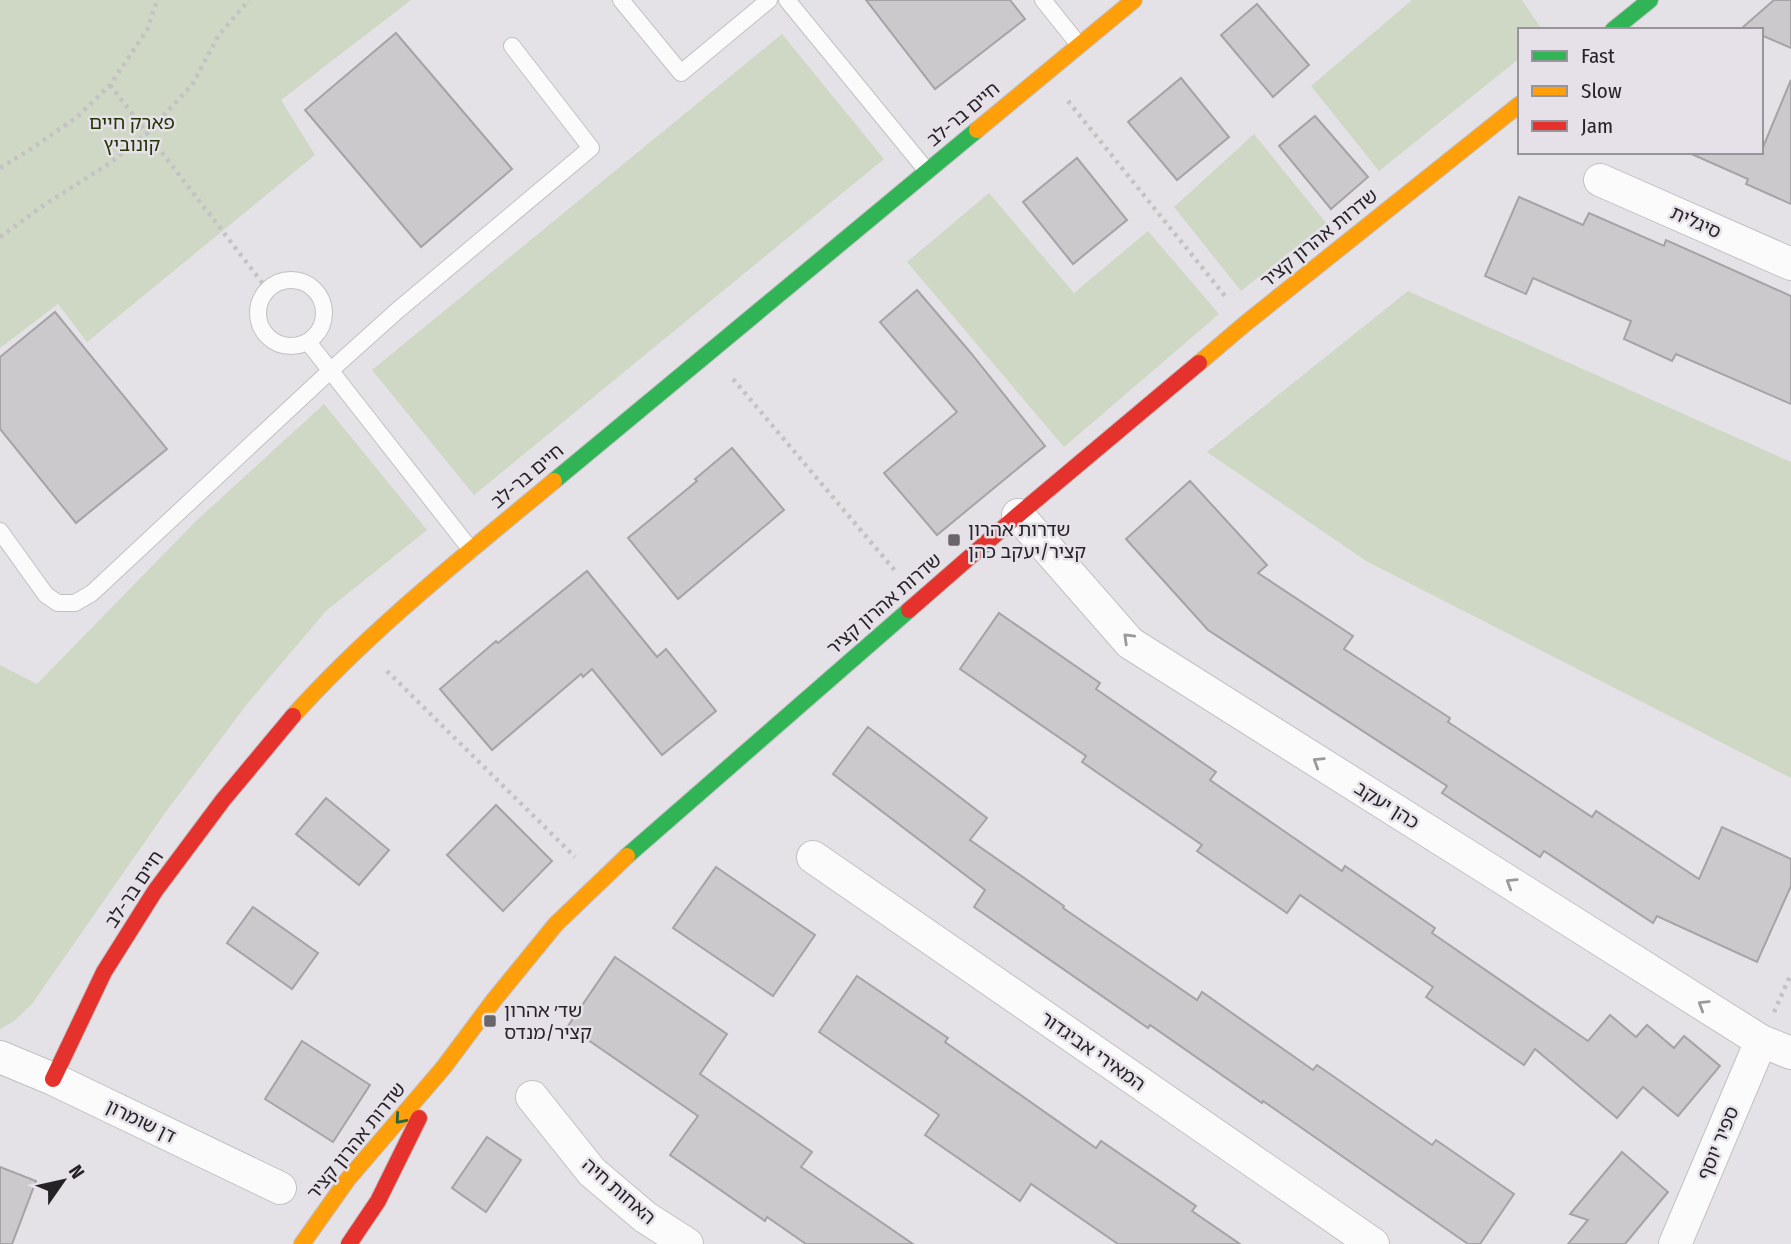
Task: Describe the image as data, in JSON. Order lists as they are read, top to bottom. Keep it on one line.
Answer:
{"streets":{"street":["חיים בר-לב","סיגלית","שדרות אהרון קציר","כהן יעקב","המאירי אביגדור","דן שומרון","ספיר יוסף","האחות חיה"]},"crossings":[["חיים בר-לב","דן שומרון"],["שדרות אהרון קציר","כהן יעקב"],["כהן יעקב","ספיר יוסף"]],"one_way":["כהן יעקב"],"parks":["פארק חיים קונוביץ"],"places":{"transit":["שדרות אהרון קציר/יעקב כהן","שד׳ אהרון קציר/מנדס"]},"legend":["Fast","Slow","Jam"],"north":"top right"}
